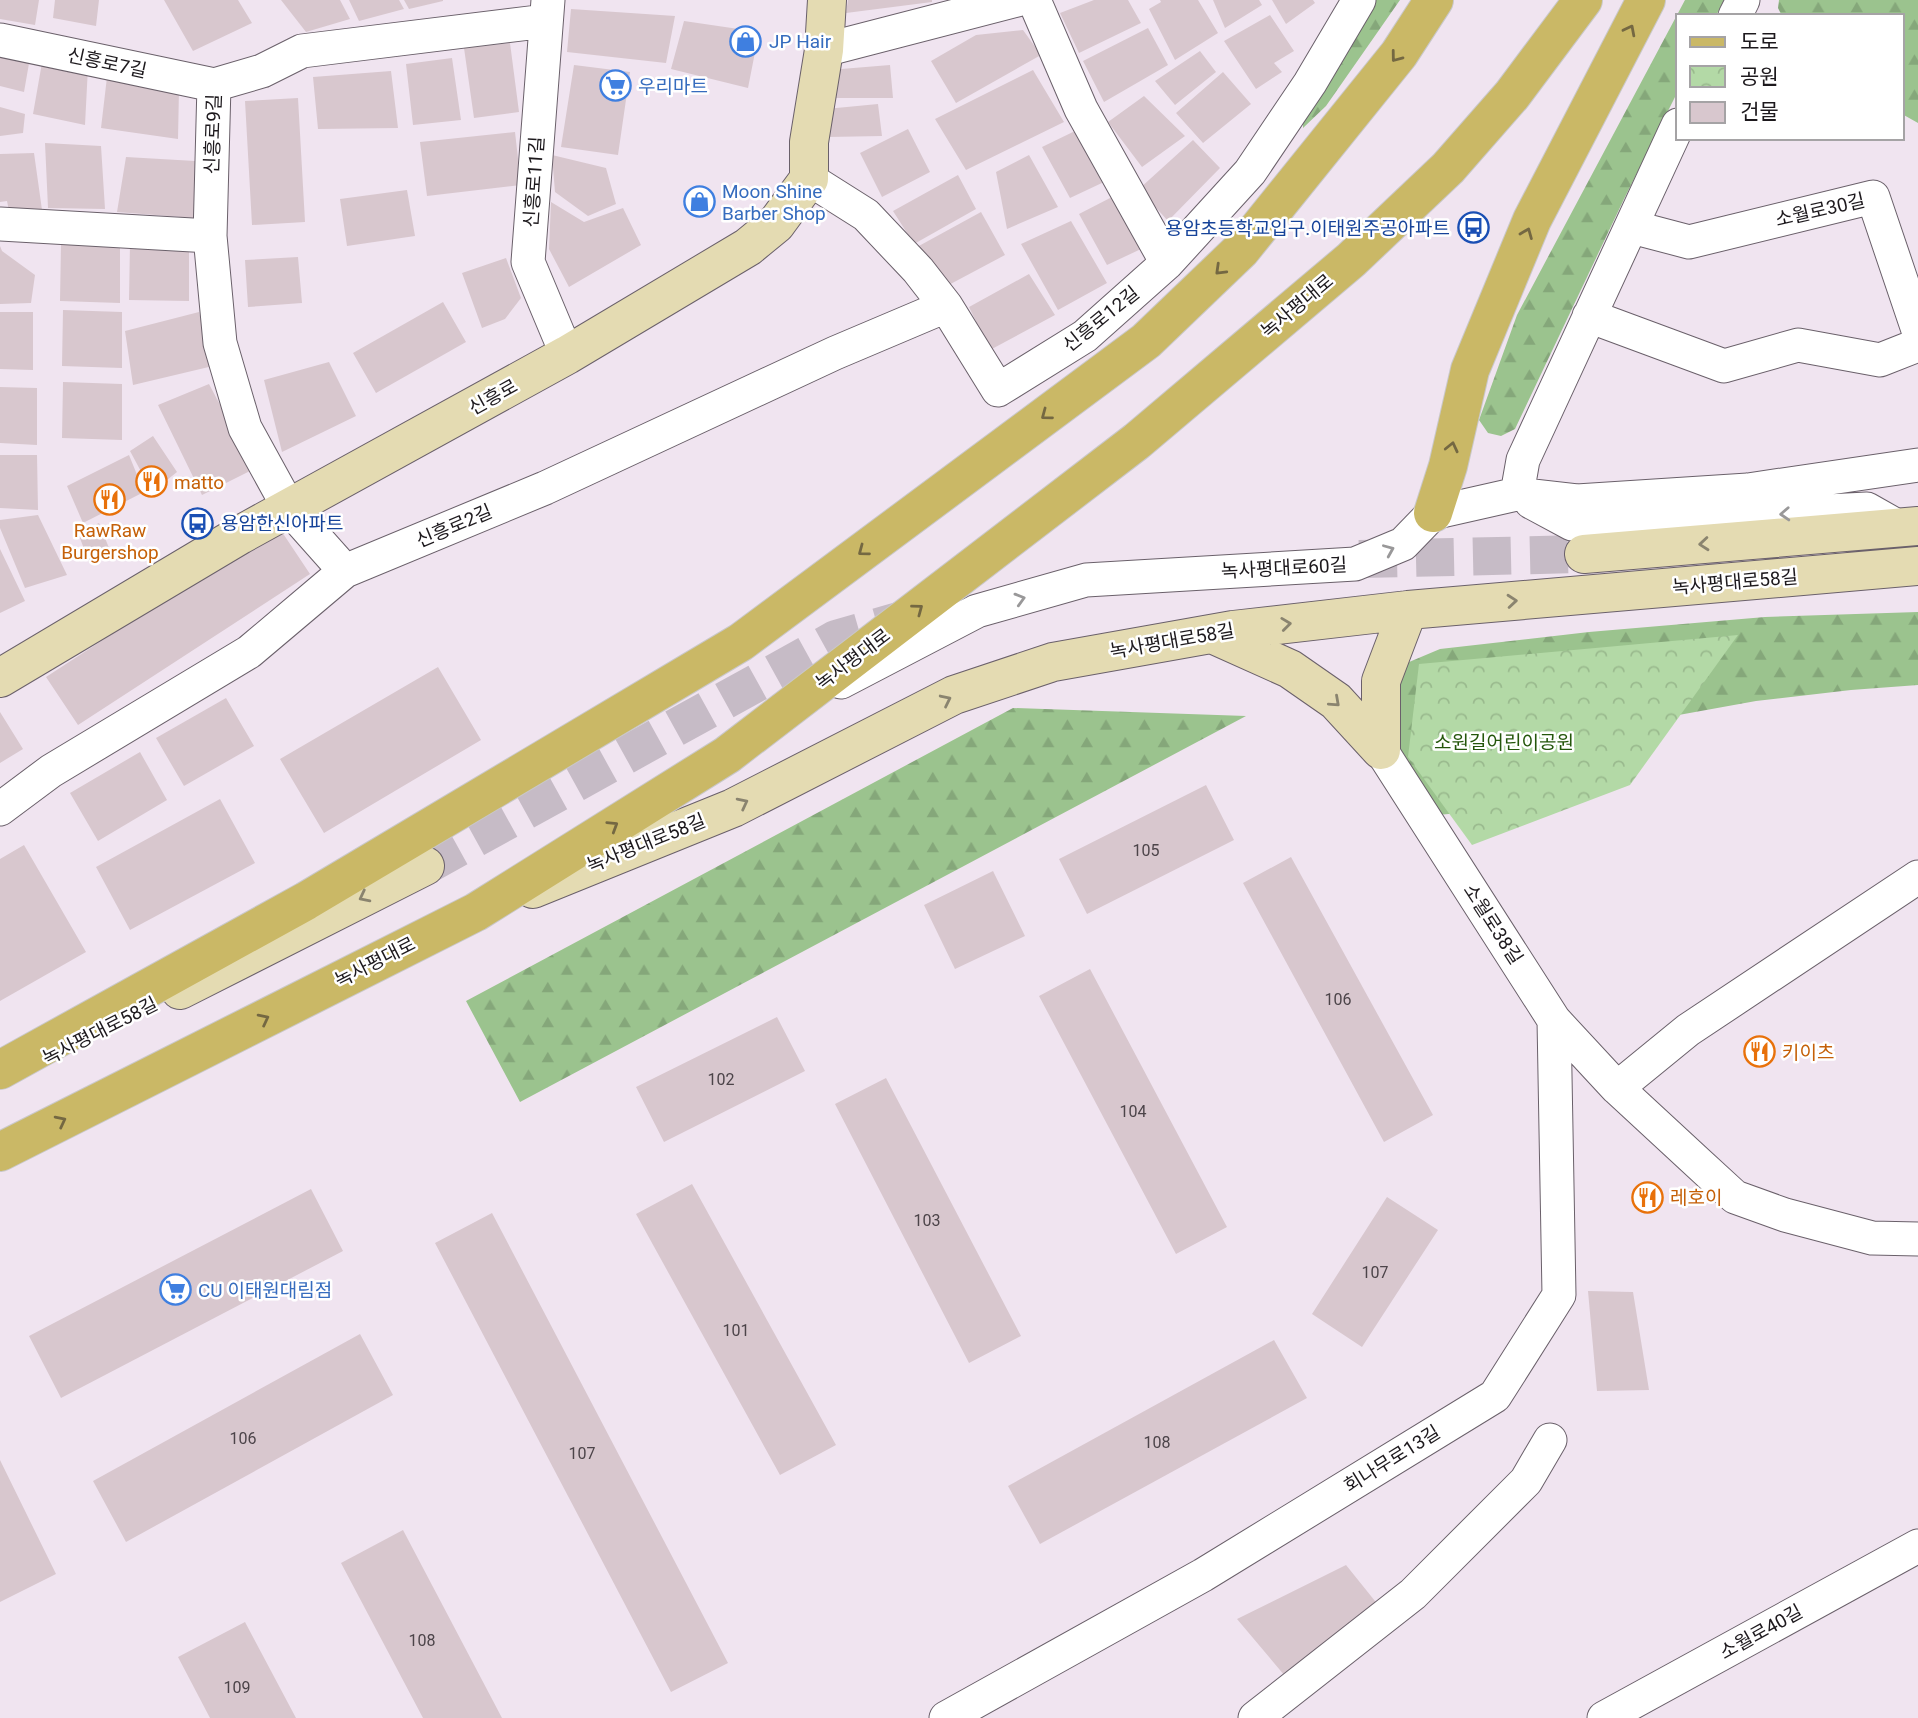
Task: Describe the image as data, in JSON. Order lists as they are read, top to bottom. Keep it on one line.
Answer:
{"streets":{"main road":["녹사평대로","신흥로","녹사평대로58길"],"street":["신흥로7길","신흥로9길","신흥로11길","소월로30길","신흥로12길","신흥로2길","녹사평대로60길","소월로38길","회나무로13길","소월로40길"]},"crossings":[["신흥로7길","신흥로9길"],["신흥로9길","신흥로11길"],["신흥로9길","신흥로"],["신흥로9길","신흥로2길"],["신흥로11길","신흥로"],["녹사평대로","녹사평대로60길"],["녹사평대로","녹사평대로58길"],["신흥로12길","신흥로"],["신흥로12길","신흥로2길"],["소월로38길","회나무로13길"]],"one_way":["녹사평대로60길"],"parks":["소원길어린이공원"],"places":{"shop":["JP Hair","Moon Shine Barber Shop"],"supermarket":["우리마트","CU 이태원대림점"],"bus stop":["용암초등학교입구.이태원주공아파트","용암한신아파트"],"restaurant":["matto","RawRaw Burgershop","키이츠","레호이"]},"house_numbers":["105","106","102","104","103","107","101","106","108","107","108","109"],"legend":["도로","공원","건물"]}
